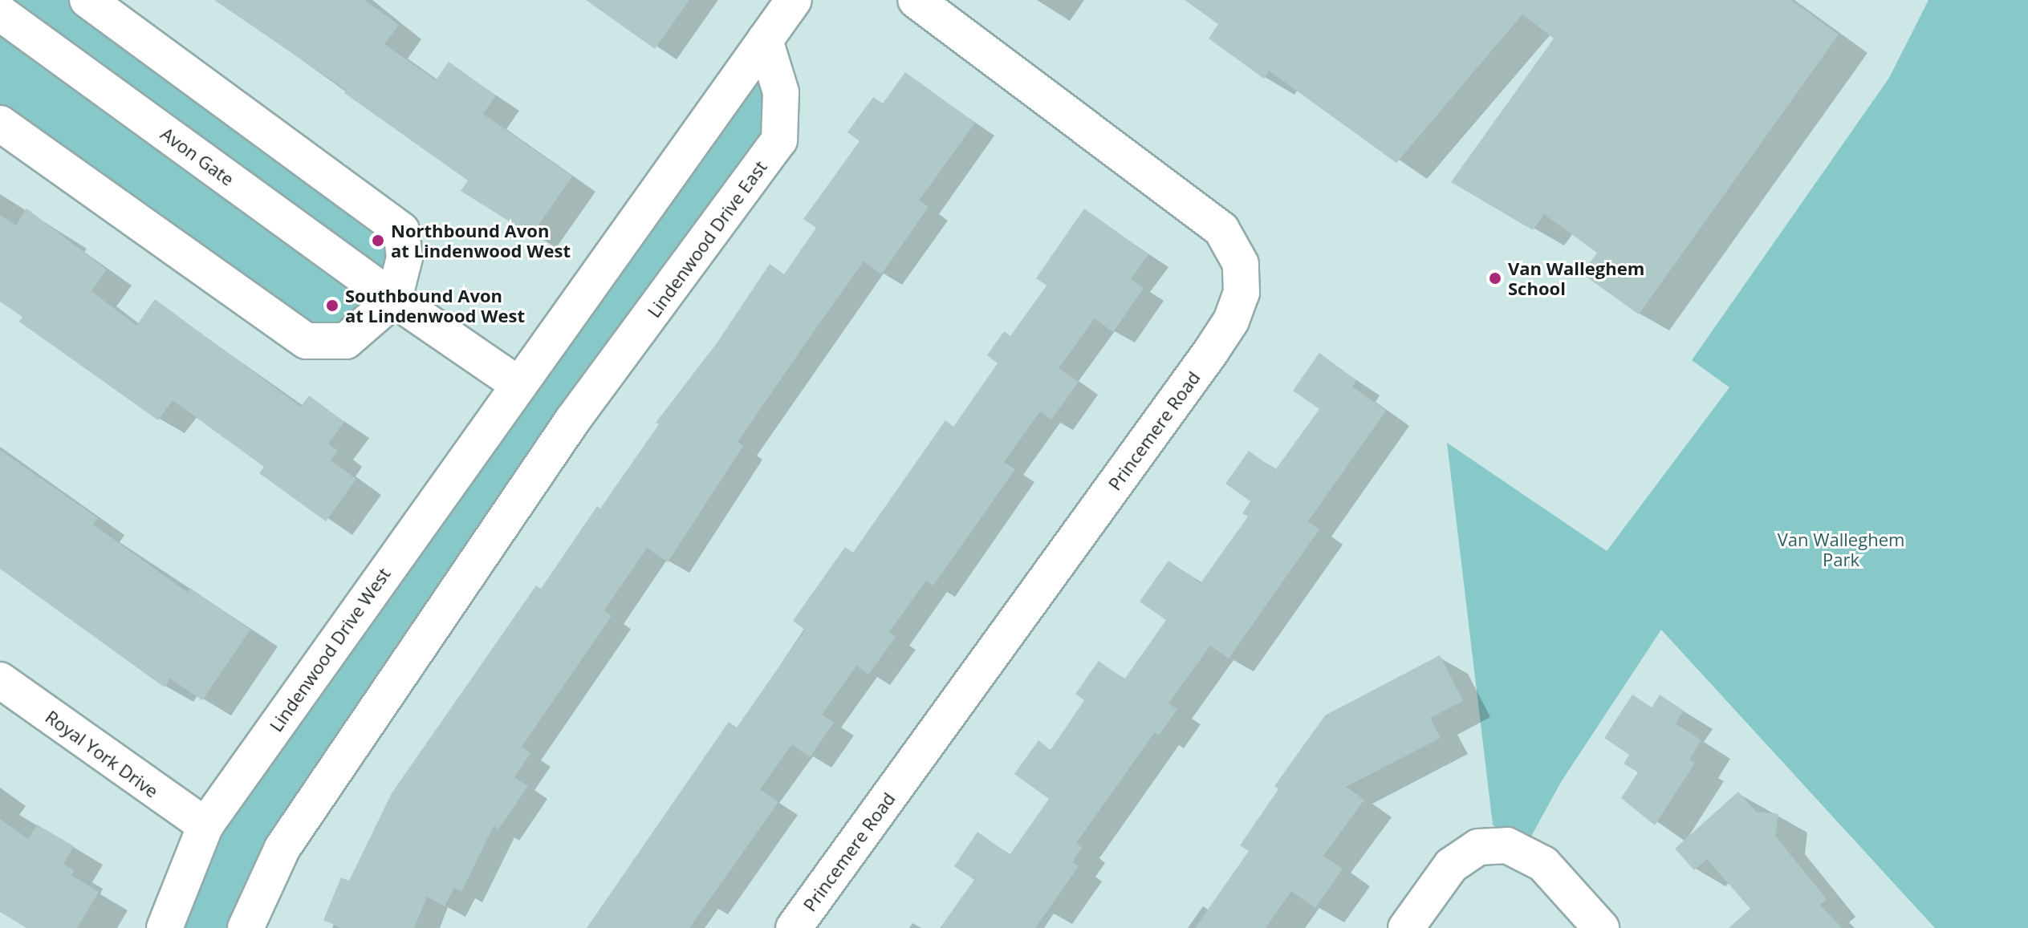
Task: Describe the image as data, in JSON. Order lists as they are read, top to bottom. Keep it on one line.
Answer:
{"streets":{"street":["Avon Gate","Lindenwood Drive East","Princemere Road","Lindenwood Drive West","Royal York Drive"]},"crossings":[["Avon Gate","Lindenwood Drive West"],["Lindenwood Drive West","Royal York Drive"]],"parks":["Van Walleghem Park"],"places":["Northbound Avon at Lindenwood West","Van Walleghem School","Southbound Avon at Lindenwood West"]}
